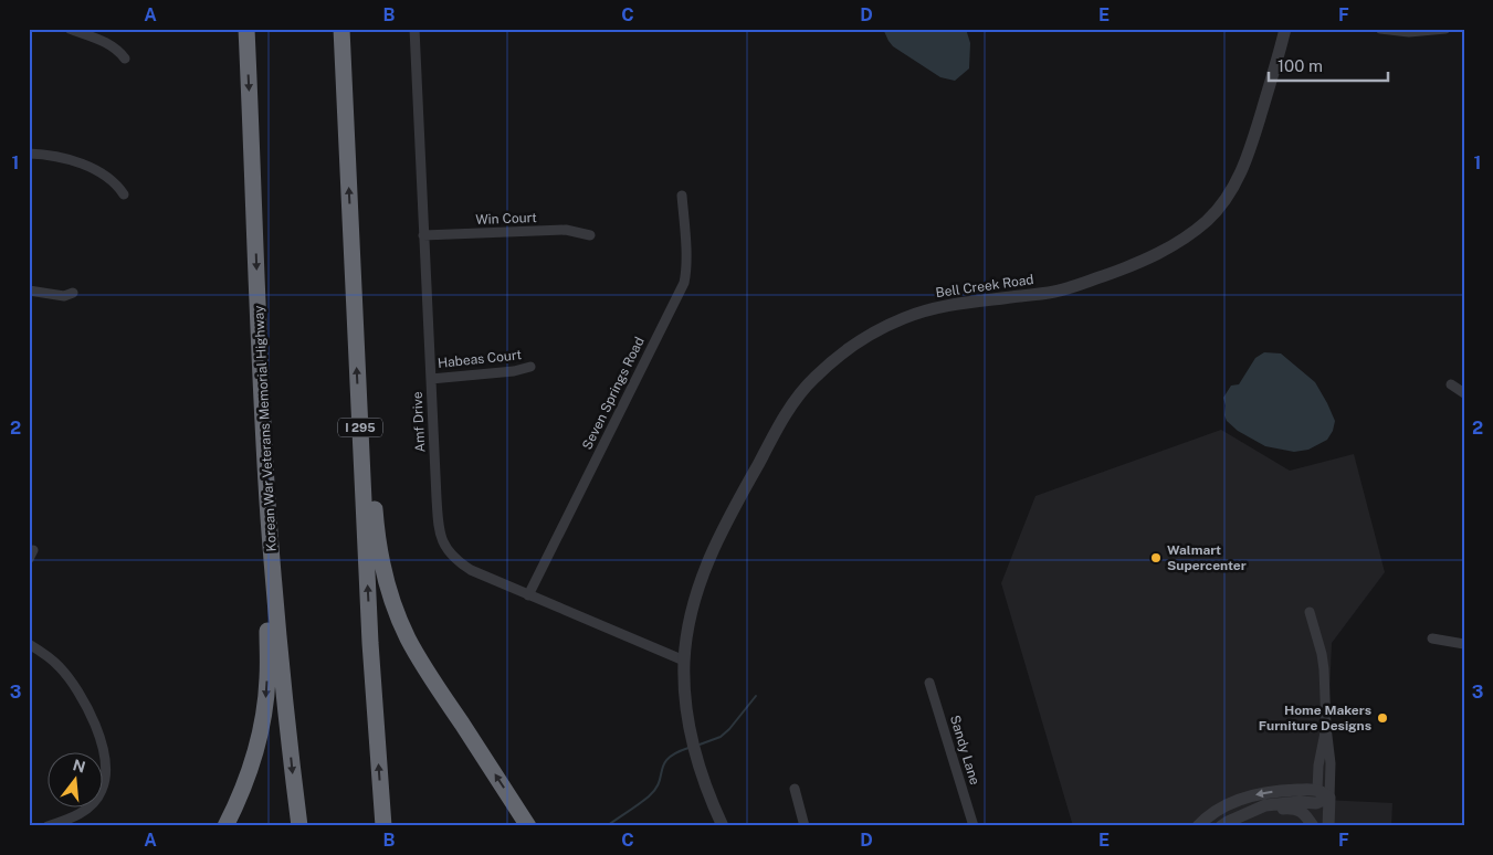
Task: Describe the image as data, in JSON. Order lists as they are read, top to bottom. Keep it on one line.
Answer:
{"streets":{"highway":["I 295","Korean War Veterans Memorial Highway"],"street":["Win Court","Bell Creek Road","Habeas Court","Seven Springs Road","Amf Drive","Sandy Lane"]},"crossings":[["Win Court","Amf Drive"],["Bell Creek Road","Amf Drive"],["Habeas Court","Amf Drive"],["Seven Springs Road","Amf Drive"]],"places":["Walmart Supercenter","Home Makers Furniture Designs"],"scale_bar":"100 m","north":"top","grid":{"columns":["A","B","C","D","E","F"],"rows":["1","2","3"]}}
